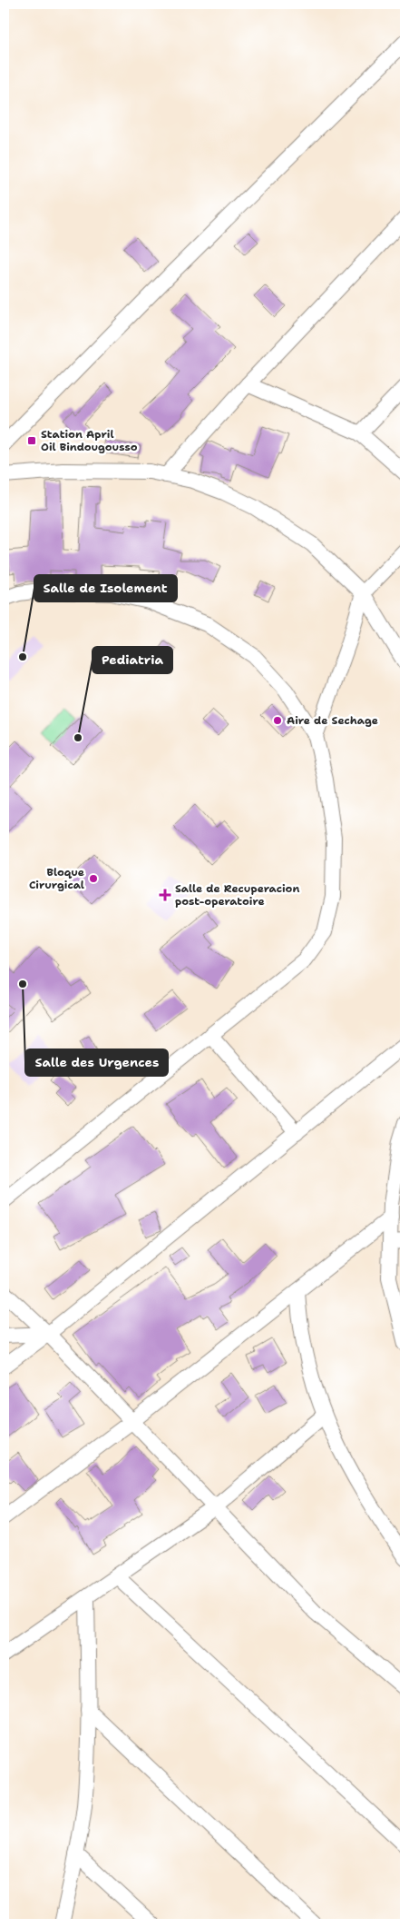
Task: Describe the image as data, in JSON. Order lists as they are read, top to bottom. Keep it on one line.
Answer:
{"places":{"transit":["Station April Oil Bindougousso"],"other":["Salle de Isolement","Aire de Sechage","Pediatria","Bloque Cirurgical","Salle des Urgences"],"health":["Salle de Recuperacion post-operatoire"]}}
